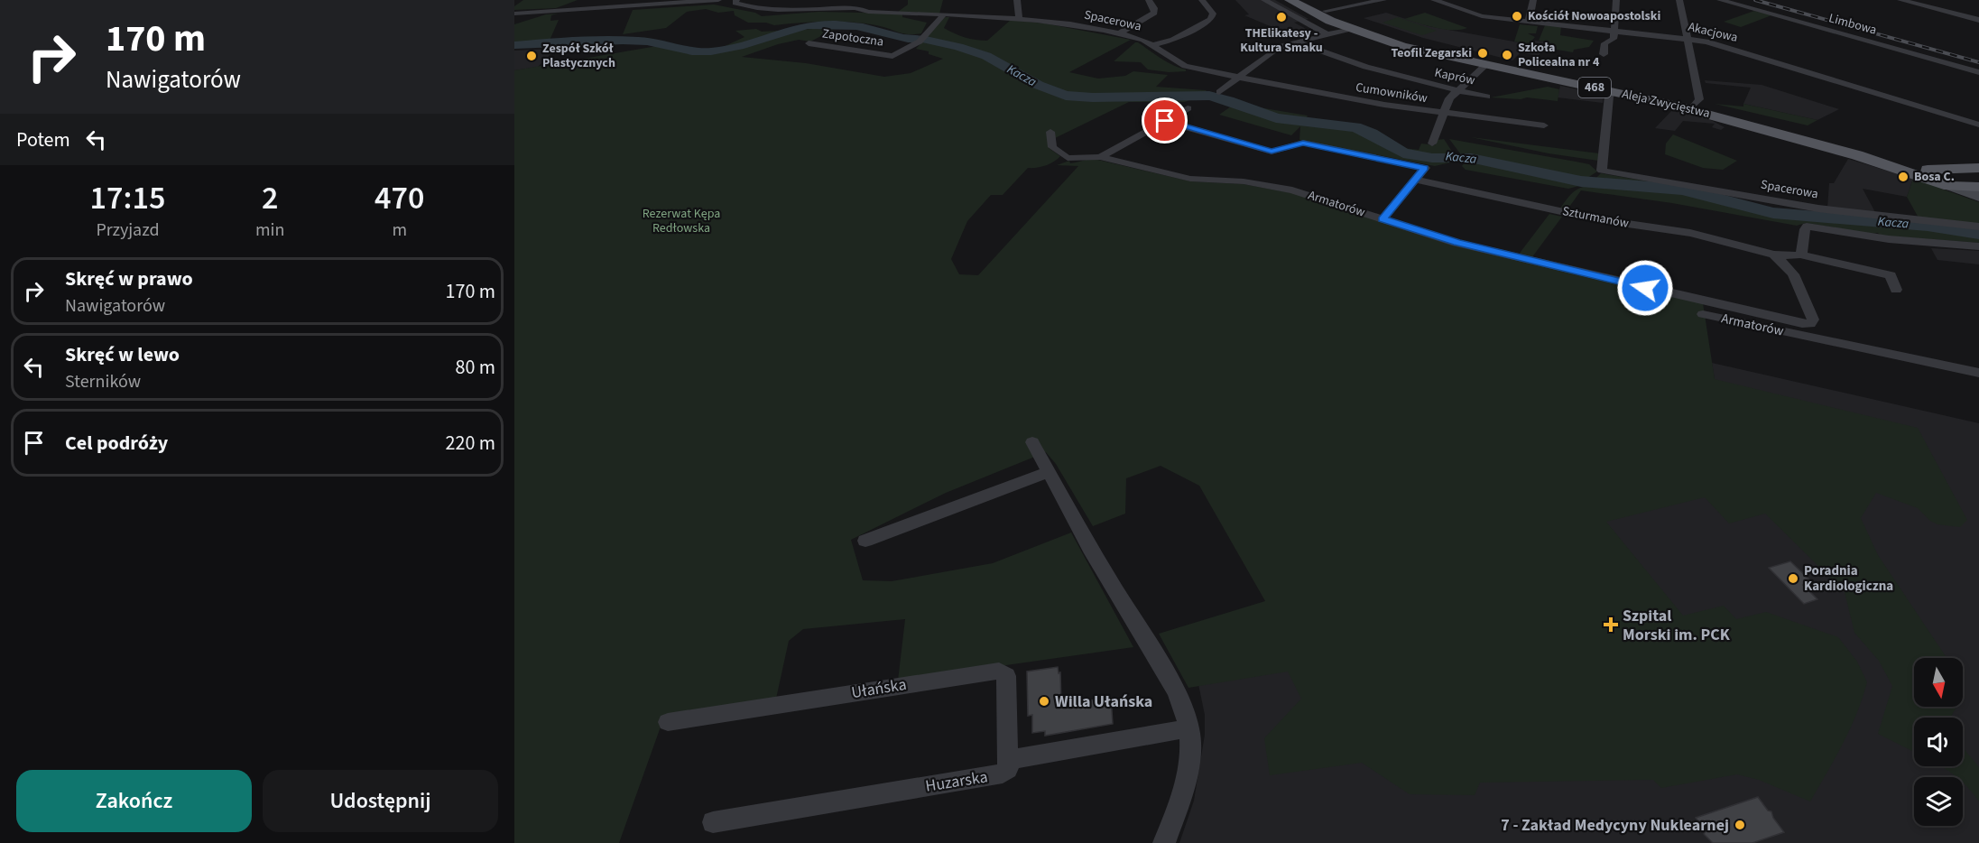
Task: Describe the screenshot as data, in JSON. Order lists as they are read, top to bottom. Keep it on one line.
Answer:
{"streets":{"main road":["468","Aleja Zwycięstwa"],"street":["Spacerowa","Limbowa","Akacjowa","Zapotoczna","Kaprów","Cumowników","Armatorów","Szturmanów","Ułańska","Huzarska"]},"crossings":[["Spacerowa","Zapotoczna"],["Spacerowa","Cumowników"],["Spacerowa","Aleja Zwycięstwa"],["Ułańska","Huzarska"]],"water":["Kacza"],"parks":["Rezerwat Kępa Redłowska"],"places":{"other":["Kościół Nowoapostolski","THElikatesy - Kultura Smaku","Teofil Zegarski","Szkoła Policealna nr 4","Zespół Szkół Plastycznych","Bosa C.","Poradnia Kardiologiczna","Willa Ułańska","7 - Zakład Medycyny Nuklearnej"],"health":["Szpital Morski im. PCK"]},"north":"bottom","page":{"turn":["170 m","Nawigatorów"],"then":"Potem","eta":["17:15","Przyjazd","2","min","470","m"],"list":[{"name":"Skręć w prawo","note":"Nawigatorów","value":"170 m"},{"name":"Skręć w lewo","note":"Sterników","value":"80 m"},{"name":"Cel podróży","value":"220 m"}],"buttons":["Zakończ","Udostępnij"]}}
